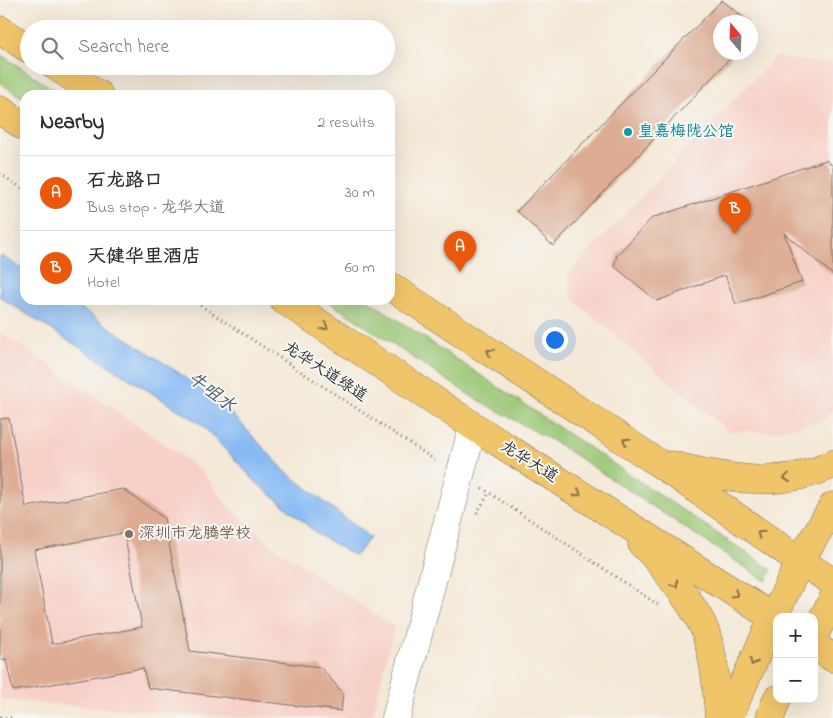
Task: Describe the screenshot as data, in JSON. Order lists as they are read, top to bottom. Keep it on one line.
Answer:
{"streets":{"main road":["龙华大道"],"path":["龙华大道绿道"]},"water":["牛咀水"],"places":["皇嘉梅陇公馆","深圳市龙腾学校"],"north":"top","page":{"search":"Search here","heading":["Nearby","2 results"],"list":[{"mark":"A","name":"石龙路口","note":"Bus stop · 龙华大道","value":"30 m"},{"mark":"B","name":"天健华里酒店","note":"Hotel","value":"60 m"}],"pins":["B","A"],"map_buttons":["+","−"]}}
